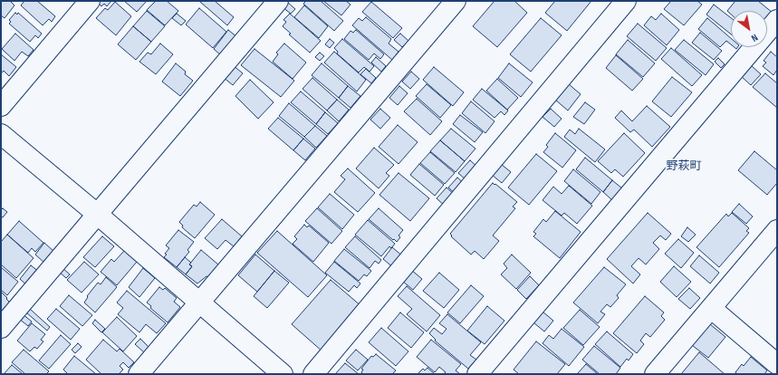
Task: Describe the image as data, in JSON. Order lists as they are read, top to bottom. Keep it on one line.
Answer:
{"districts":["野萩町"],"north":"bottom right"}
